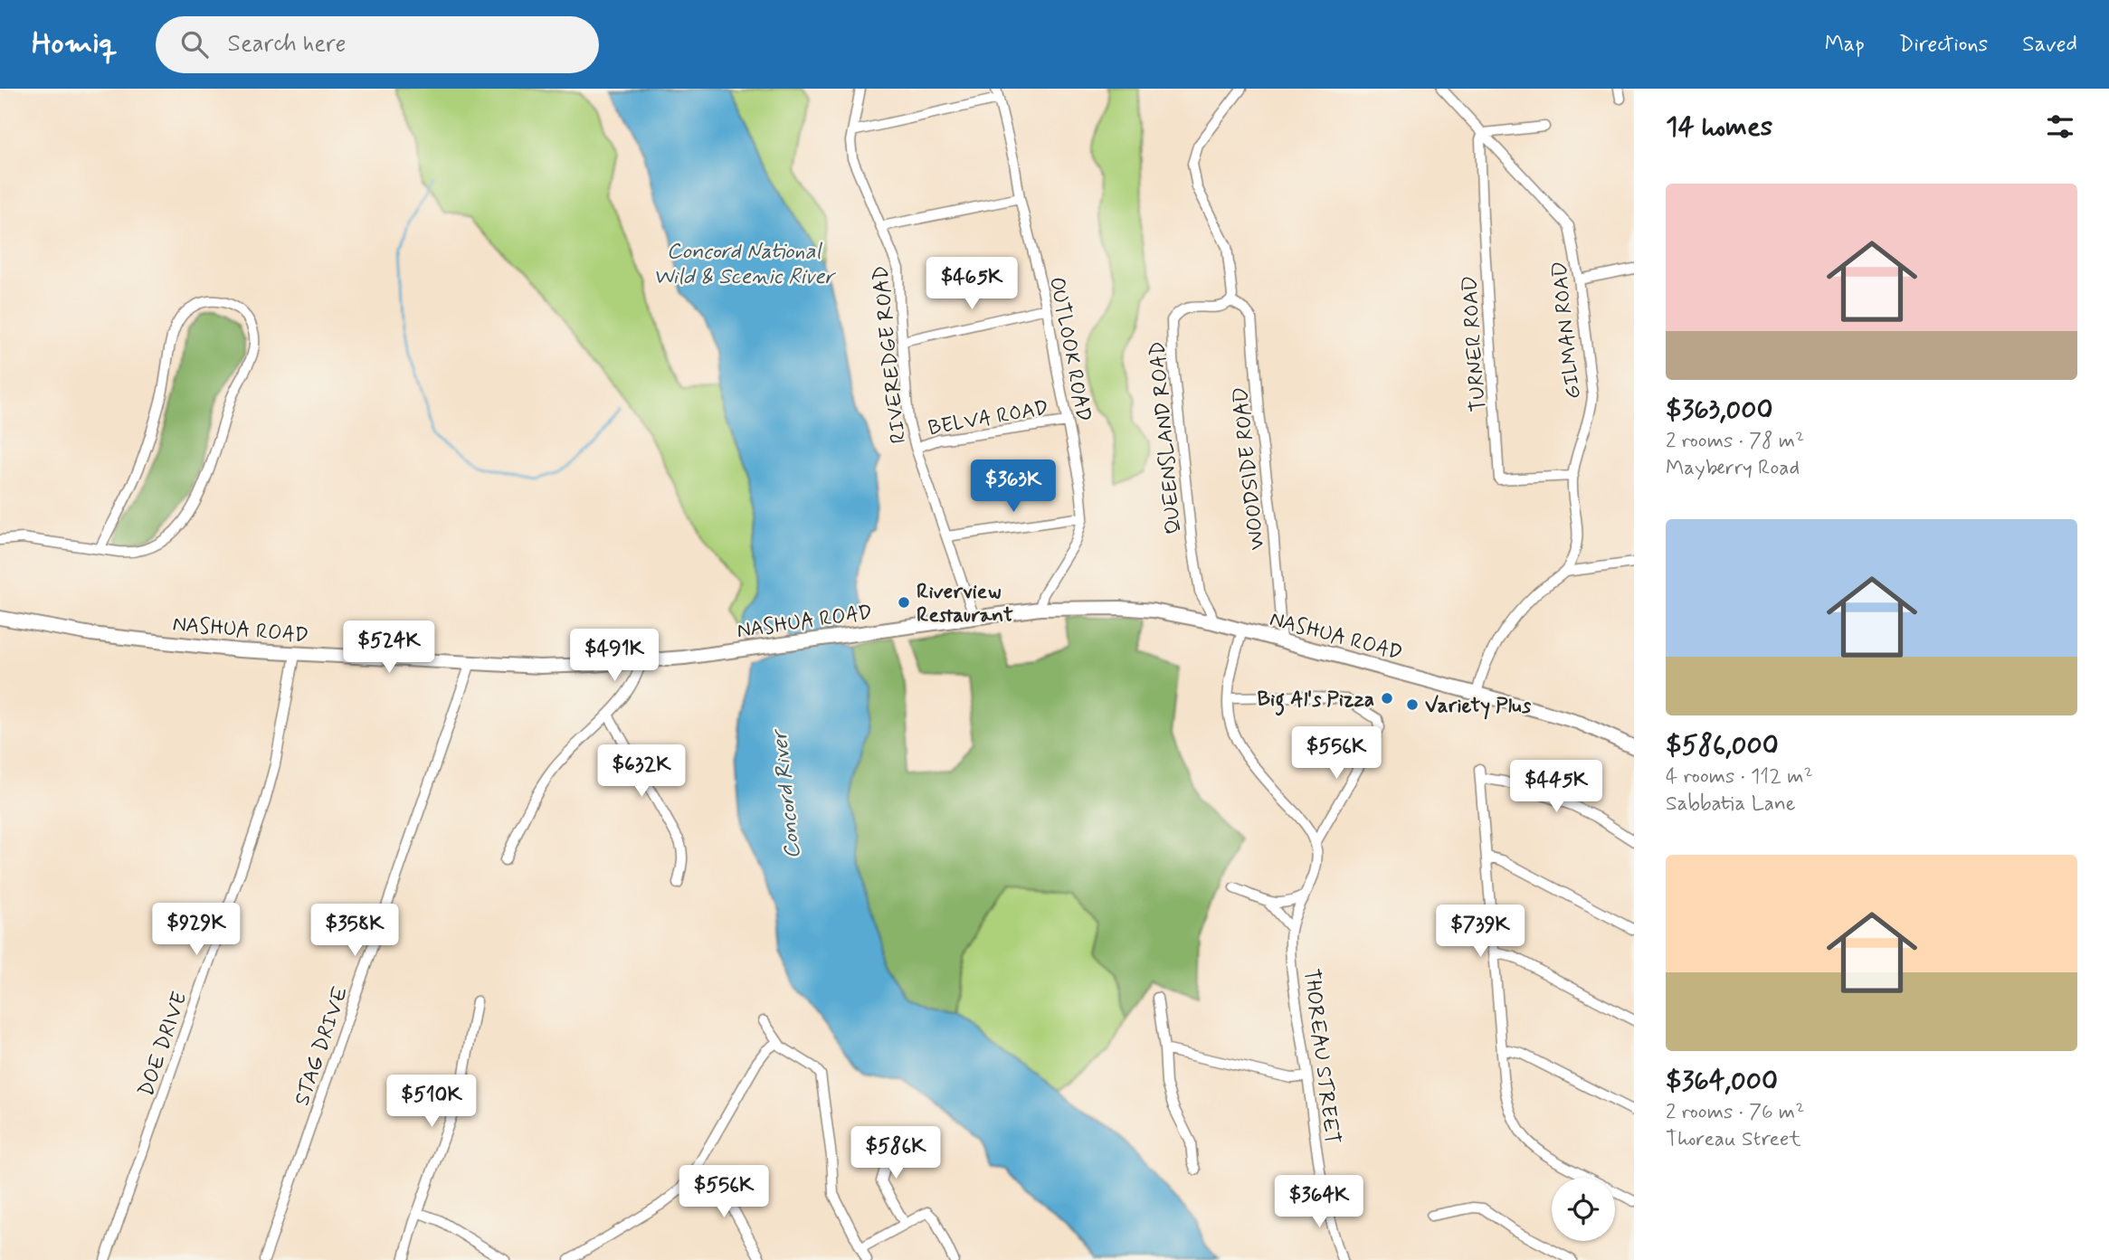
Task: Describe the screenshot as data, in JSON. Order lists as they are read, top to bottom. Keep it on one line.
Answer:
{"streets":{"main road":["NASHUA ROAD"],"street":["GILMAN ROAD","TURNER ROAD","OUTLOOK ROAD","RIVEREDGE ROAD","BELVA ROAD","QUEENSLAND ROAD","WOODSIDE ROAD","DOE DRIVE","STAG DRIVE","THOREAU STREET"]},"crossings":[["GILMAN ROAD","TURNER ROAD"],["GILMAN ROAD","NASHUA ROAD"],["OUTLOOK ROAD","BELVA ROAD"],["OUTLOOK ROAD","NASHUA ROAD"],["RIVEREDGE ROAD","BELVA ROAD"],["RIVEREDGE ROAD","NASHUA ROAD"],["QUEENSLAND ROAD","WOODSIDE ROAD"],["QUEENSLAND ROAD","NASHUA ROAD"],["WOODSIDE ROAD","NASHUA ROAD"],["NASHUA ROAD","DOE DRIVE"],["NASHUA ROAD","STAG DRIVE"]],"water":["Concord National Wild & Scenic River","Concord River"],"places":["Riverview Restaurant","Big Al's Pizza","Variety Plus"],"page":{"header":"Homiq","search":"Search here","nav":["Map","Directions","Saved"],"heading":"14 homes","list":[{"name":"$363,000","note":"2 rooms · 78 m² · Mayberry Road"},{"name":"$586,000","note":"4 rooms · 112 m² · Sabbatia Lane"},{"name":"$364,000","note":"2 rooms · 76 m² · Thoreau Street"}],"price":["$465K","$363K","$524K","$491K","$556K","$632K","$445K","$929K","$358K","$739K","$510K","$586K","$556K","$364K"]}}
